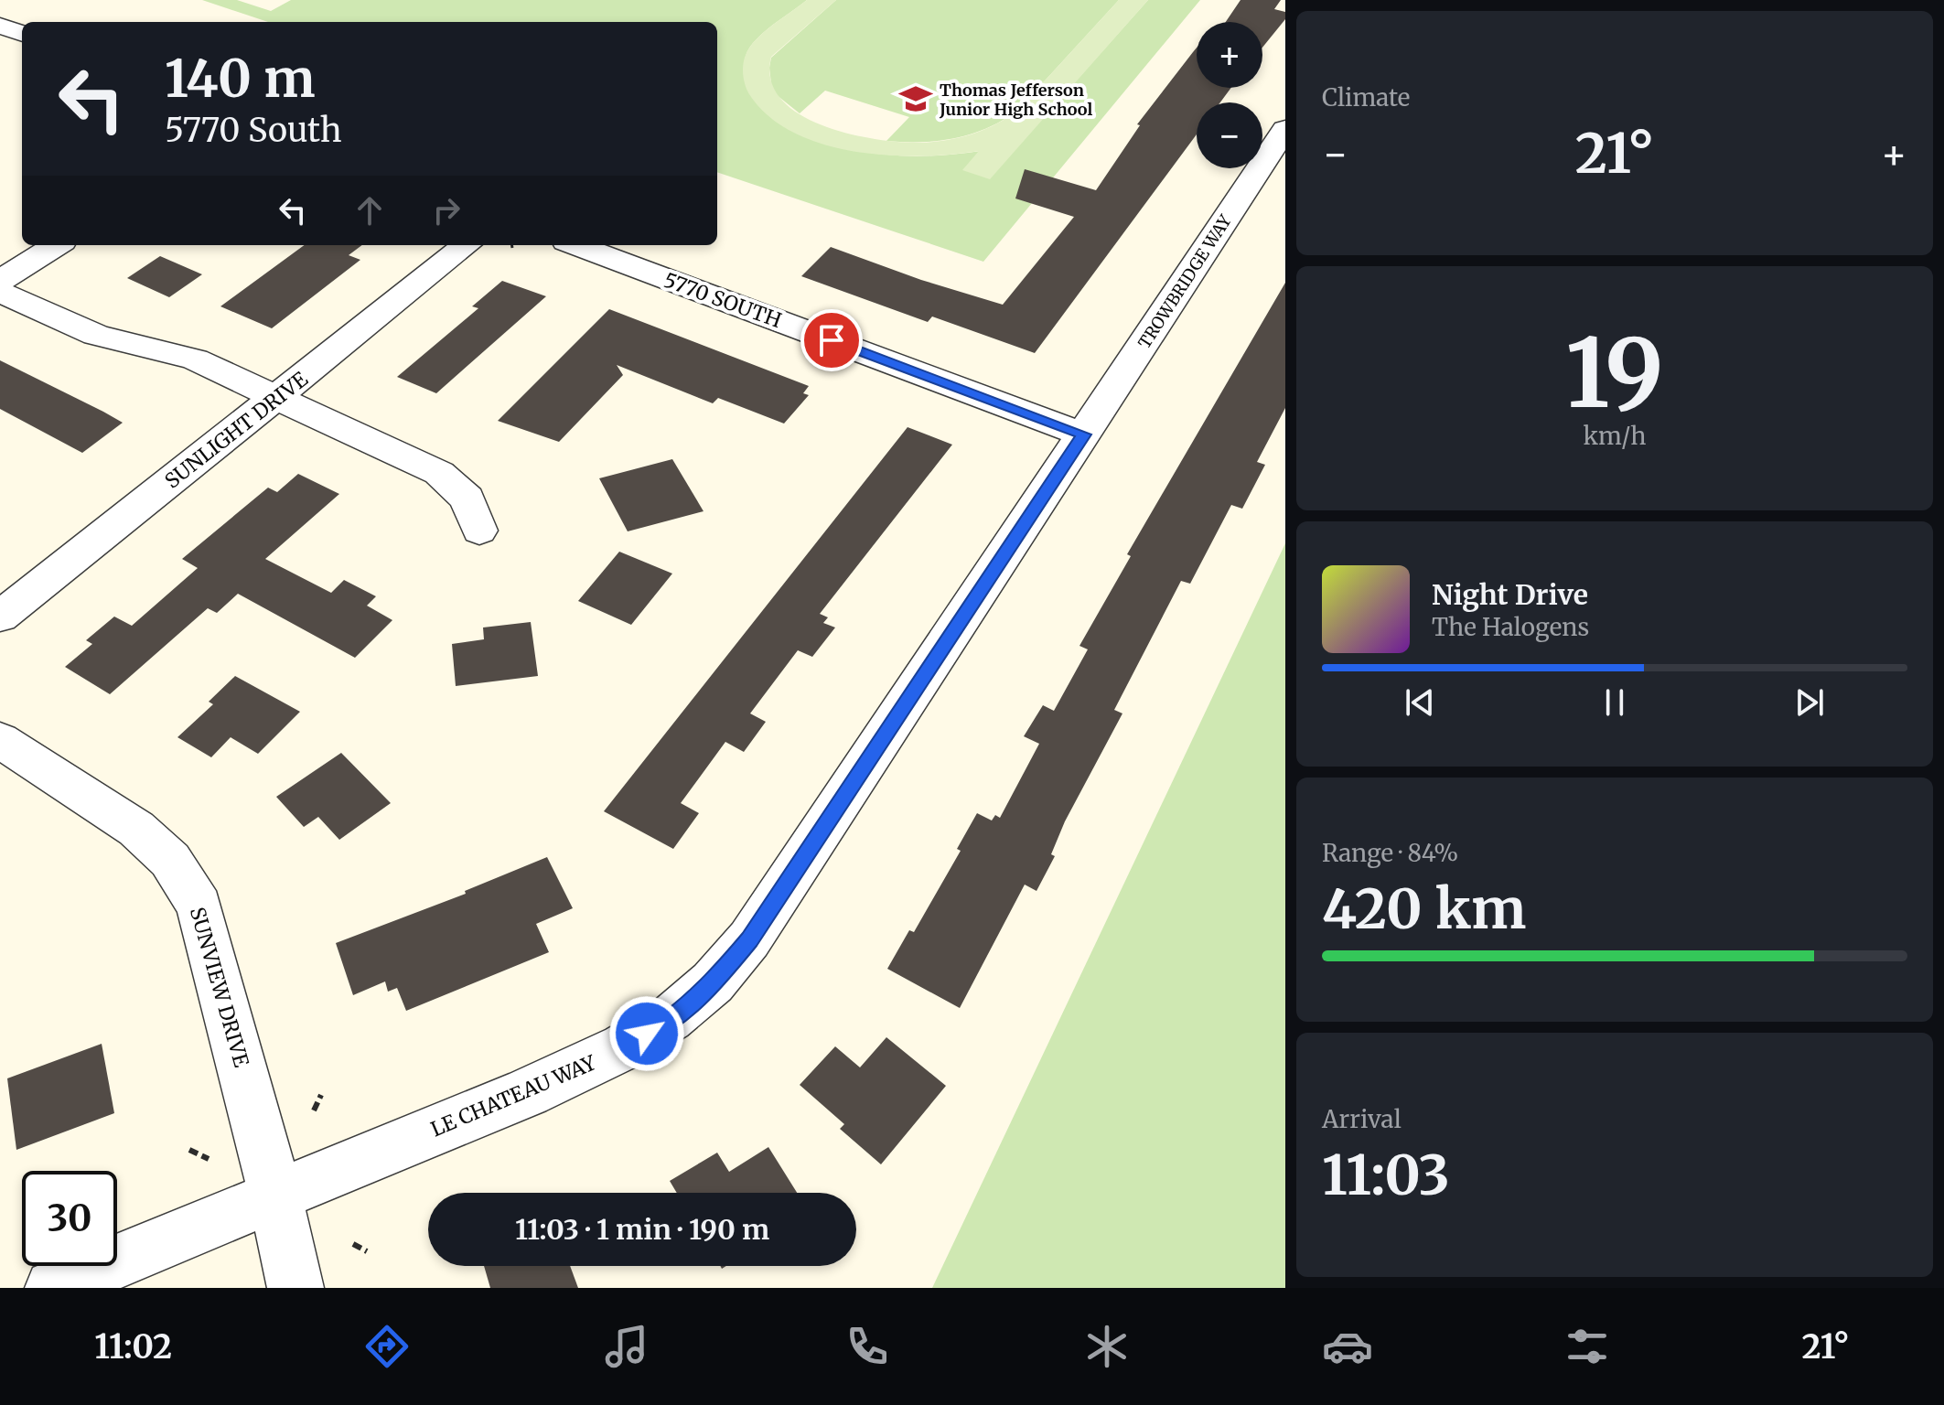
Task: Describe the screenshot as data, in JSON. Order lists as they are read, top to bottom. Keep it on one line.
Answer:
{"streets":{"street":["TROWBRIDGE WAY","5770 SOUTH","SUNLIGHT DRIVE","SUNVIEW DRIVE","LE CHATEAU WAY"]},"crossings":[["TROWBRIDGE WAY","5770 SOUTH"],["TROWBRIDGE WAY","LE CHATEAU WAY"],["5770 SOUTH","LE CHATEAU WAY"],["SUNVIEW DRIVE","LE CHATEAU WAY"]],"places":{"school or university":["Thomas Jefferson Junior High School"]},"page":{"tile":["Climate",["19","km/h"],["Range · 84%","420 km"],["Arrival","11:03"]],"map_buttons":["+","−"],"turn":["140 m","5770 South"],"heat":["−","21°","+"],"song":["Night Drive","The Halogens"],"limit":"30","trip":"11:03 · 1 min · 190 m","tabs":["11:02","21°"]}}
